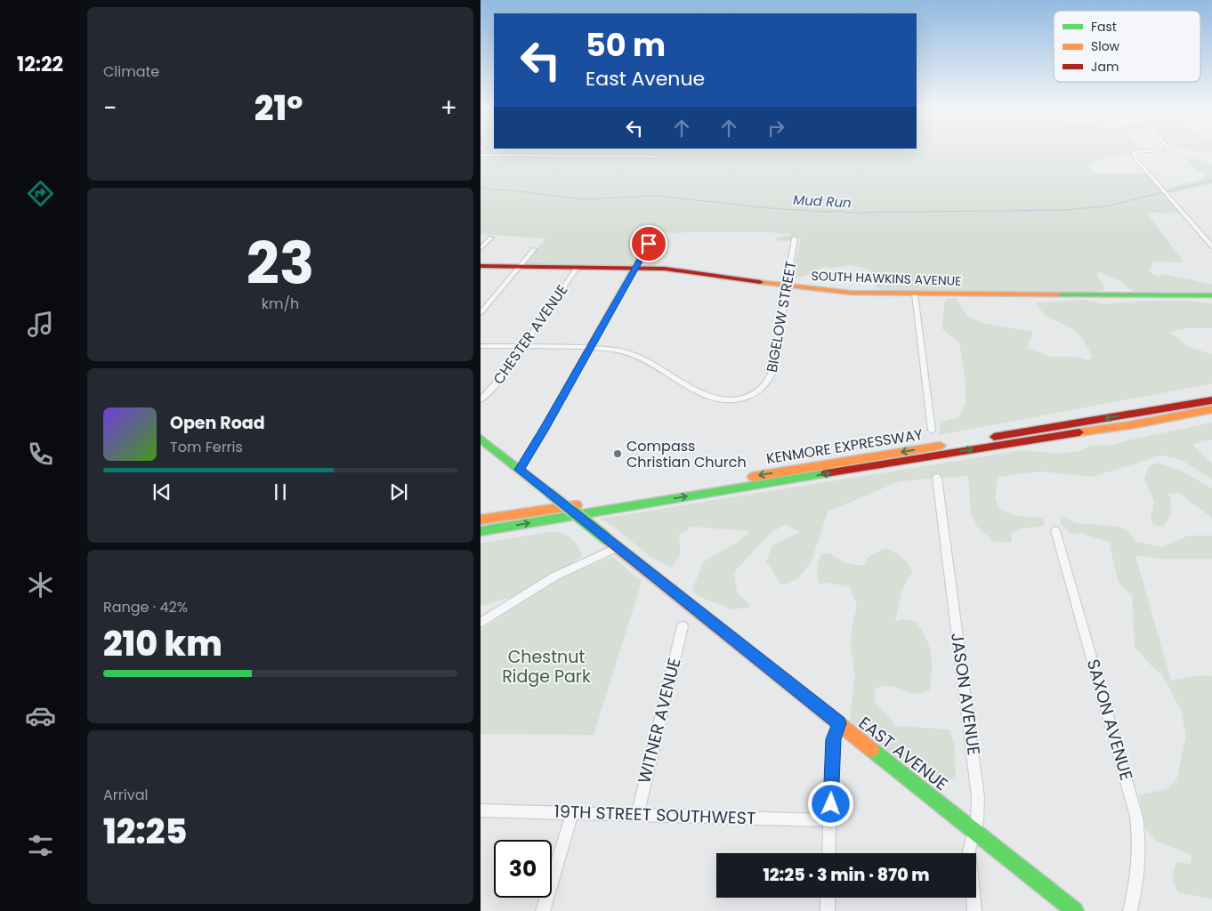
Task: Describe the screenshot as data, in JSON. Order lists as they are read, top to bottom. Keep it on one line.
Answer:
{"streets":{"main road":["SOUTH HAWKINS AVENUE","KENMORE EXPRESSWAY","EAST AVENUE"],"street":["BIGELOW STREET","CHESTER AVENUE","JASON AVENUE","SAXON AVENUE","WITNER AVENUE","19TH STREET SOUTHWEST"]},"crossings":[["SOUTH HAWKINS AVENUE","BIGELOW STREET"],["SOUTH HAWKINS AVENUE","CHESTER AVENUE"],["BIGELOW STREET","CHESTER AVENUE"],["JASON AVENUE","EAST AVENUE"],["WITNER AVENUE","19TH STREET SOUTHWEST"]],"water":["Mud Run"],"parks":["Chestnut Ridge Park"],"places":["Compass Christian Church"],"legend":["Fast","Slow","Jam"],"page":{"tabs":"12:22","tile":["Climate",["23","km/h"],["Range · 42%","210 km"],["Arrival","12:25"]],"turn":["50 m","East Avenue"],"heat":["−","21°","+"],"song":["Open Road","Tom Ferris"],"limit":"30","trip":"12:25 · 3 min · 870 m"}}
